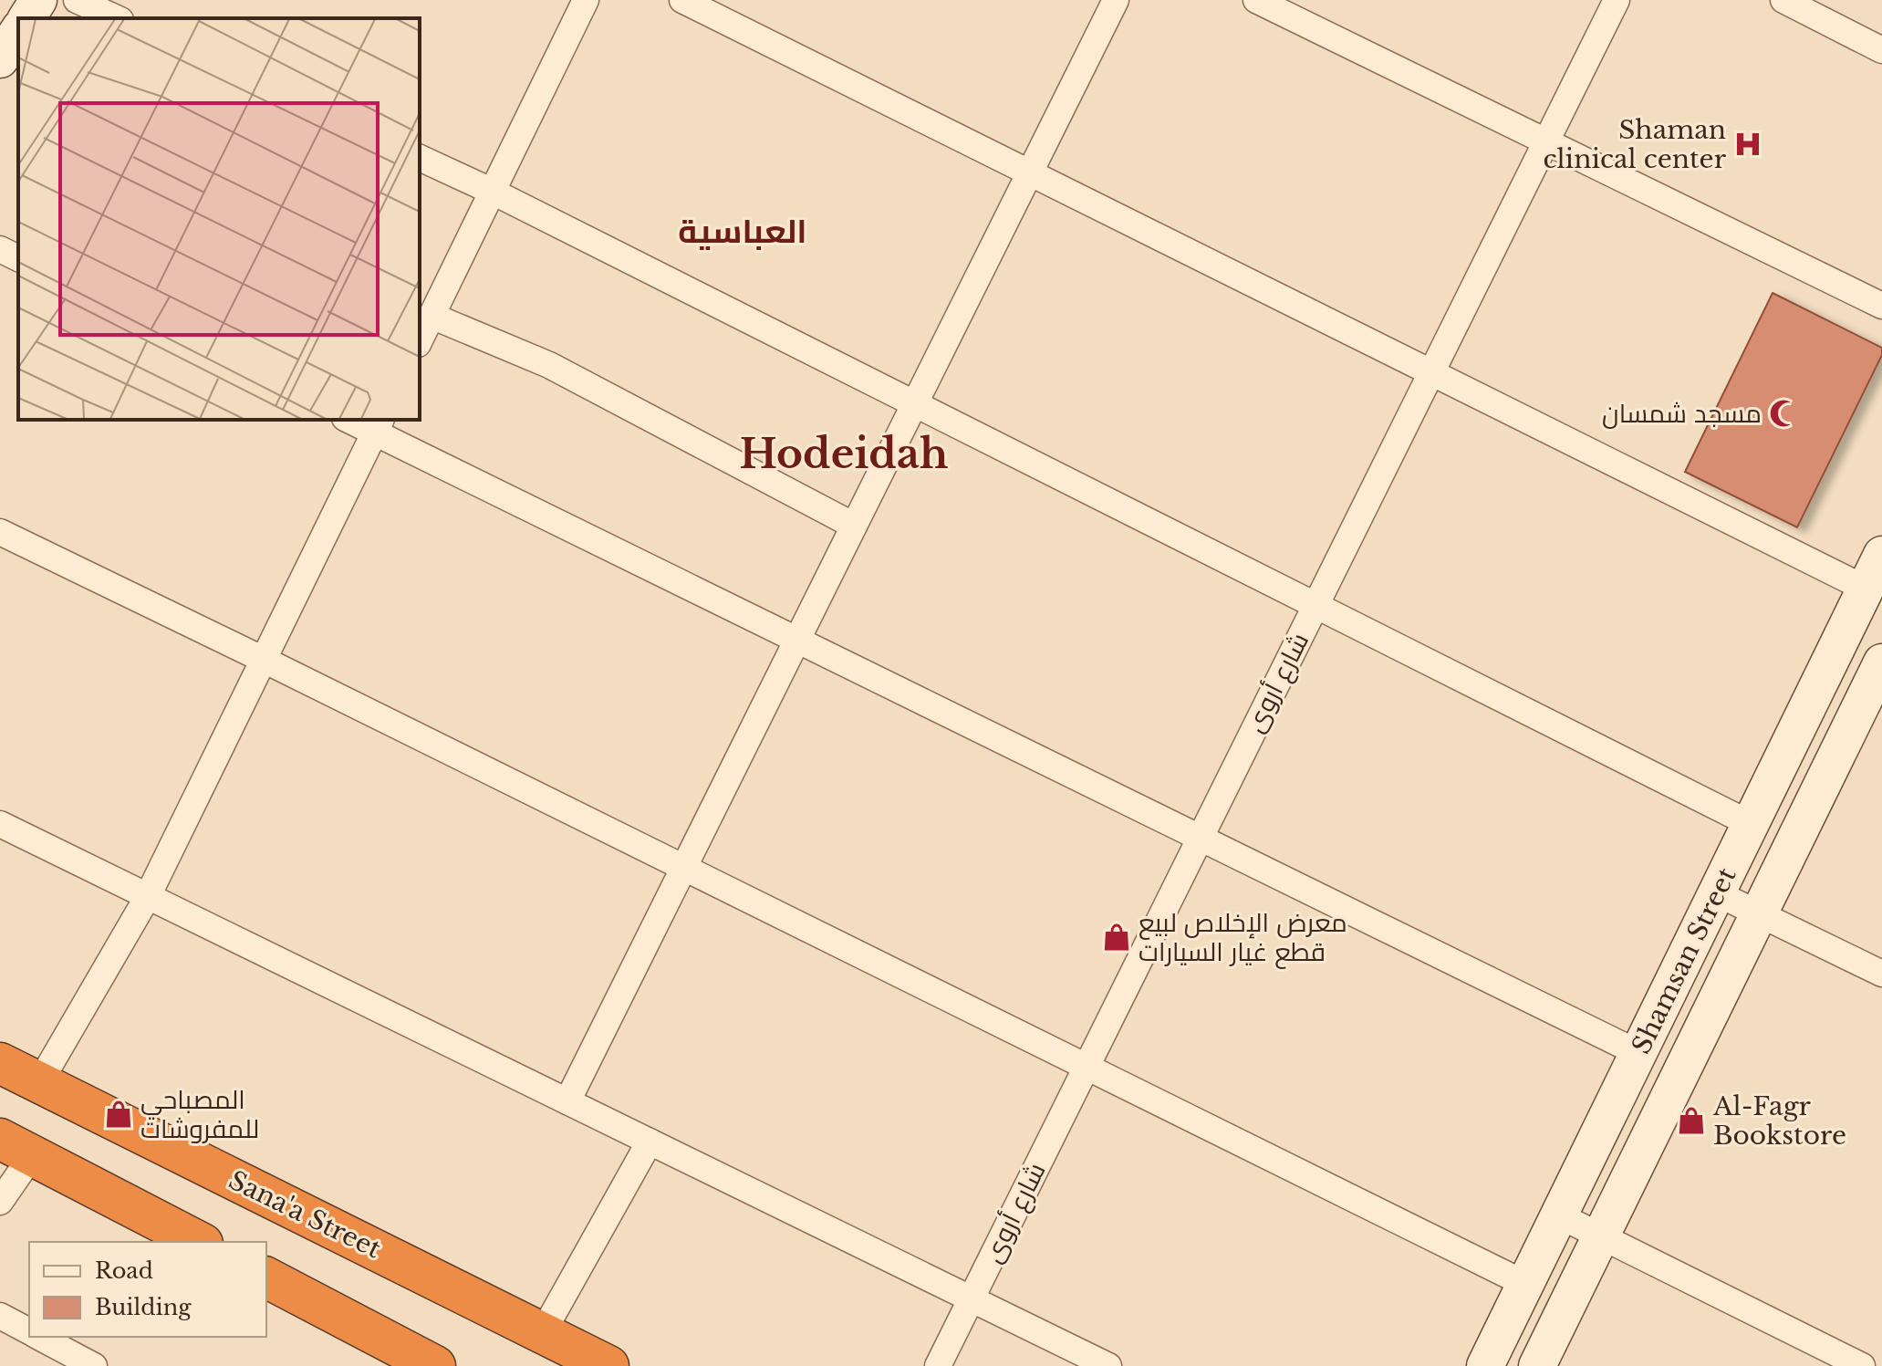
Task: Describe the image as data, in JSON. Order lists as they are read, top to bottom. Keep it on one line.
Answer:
{"streets":{"highway":["Sana'a Street"],"main road":["Shamsan Street"],"street":["شارع أروى"]},"districts":["العباسية","Hodeidah"],"places":{"hospital":["Shaman clinical center"],"mosque":["مسجد شمسان"],"shop":["معرض الإخلاص لبيع قطع غيار السيارات","المصباحي للمفروشات","Al-Fagr Bookstore"]},"legend":["Road","Building"]}
